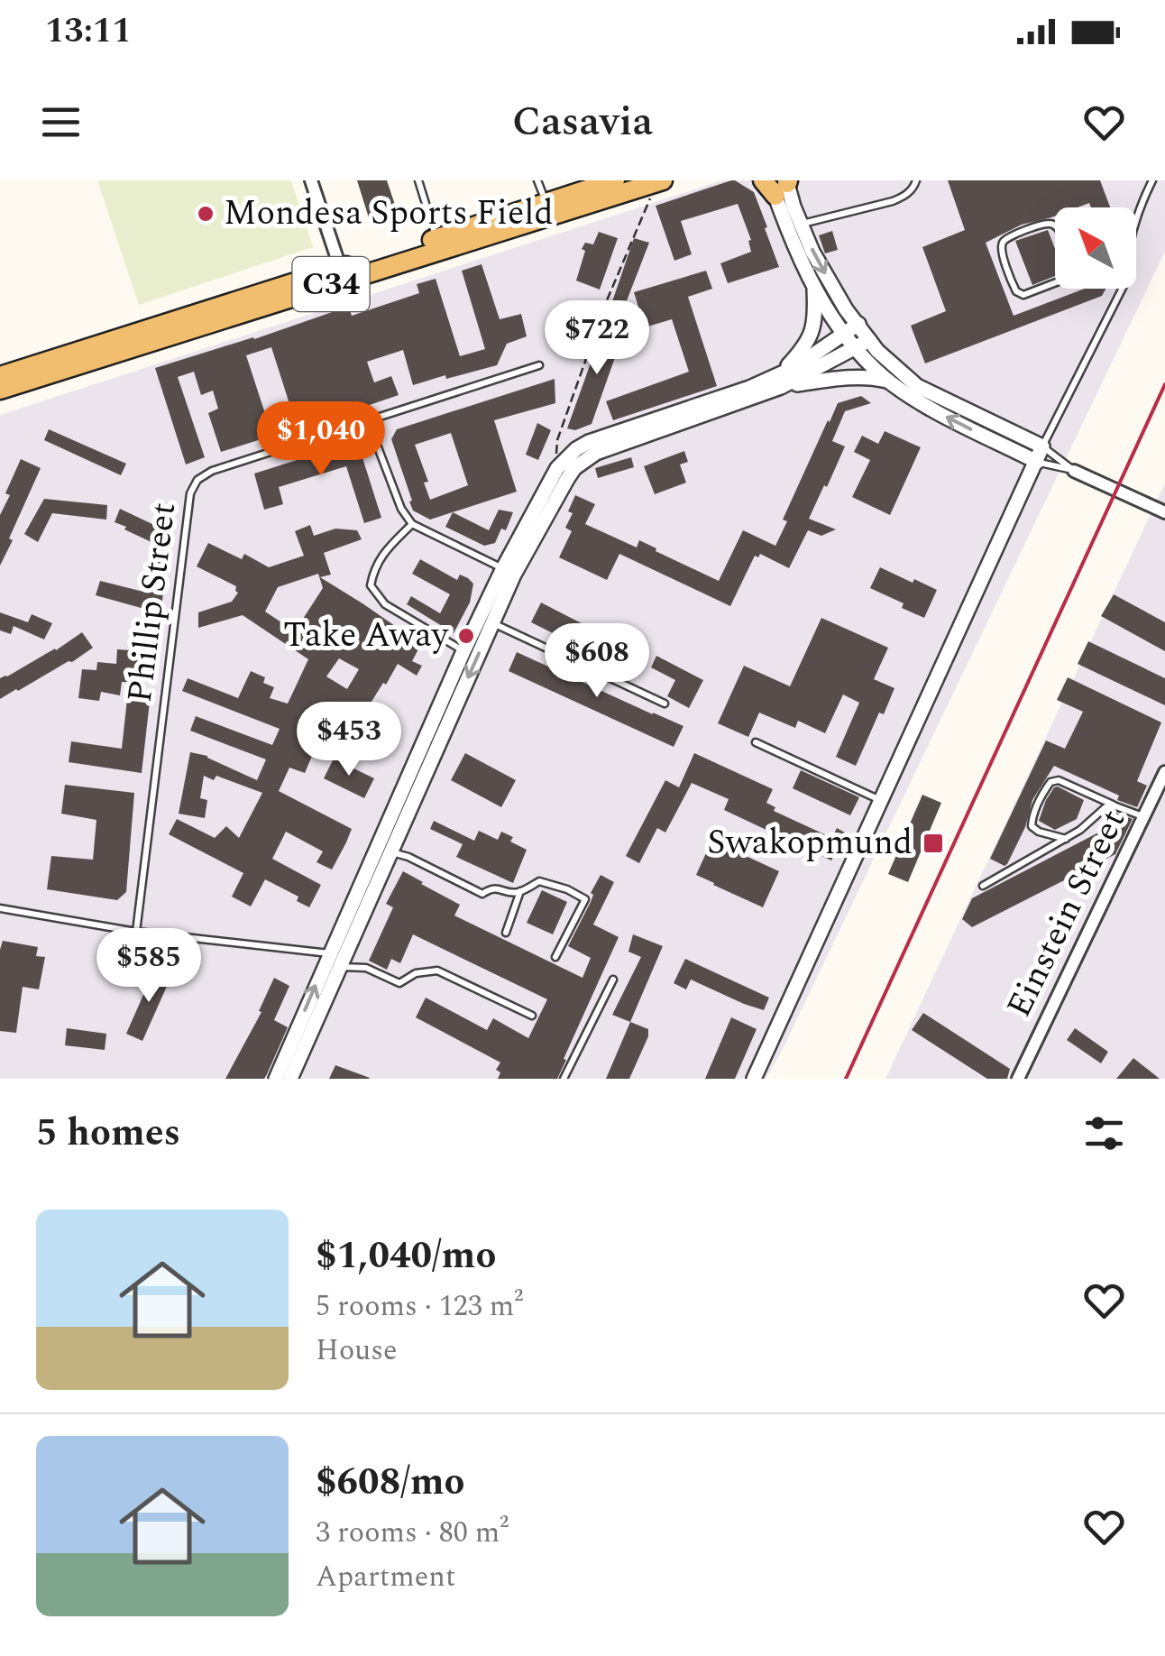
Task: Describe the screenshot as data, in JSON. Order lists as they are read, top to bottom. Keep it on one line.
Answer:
{"streets":{"main road":["C34"],"street":["Einstein Street"],"lane":["Phillip Street"]},"places":{"other":["Mondesa Sports Field","Take Away"],"transit":["Swakopmund"]},"north":"top left","page":{"status":"13:11","header":"Casavia","price":["$722","$1,040","$608","$453","$585"],"heading":"5 homes","list":[{"name":"$1,040/mo","note":"5 rooms · 123 m² · House"},{"name":"$608/mo","note":"3 rooms · 80 m² · Apartment"}]}}
